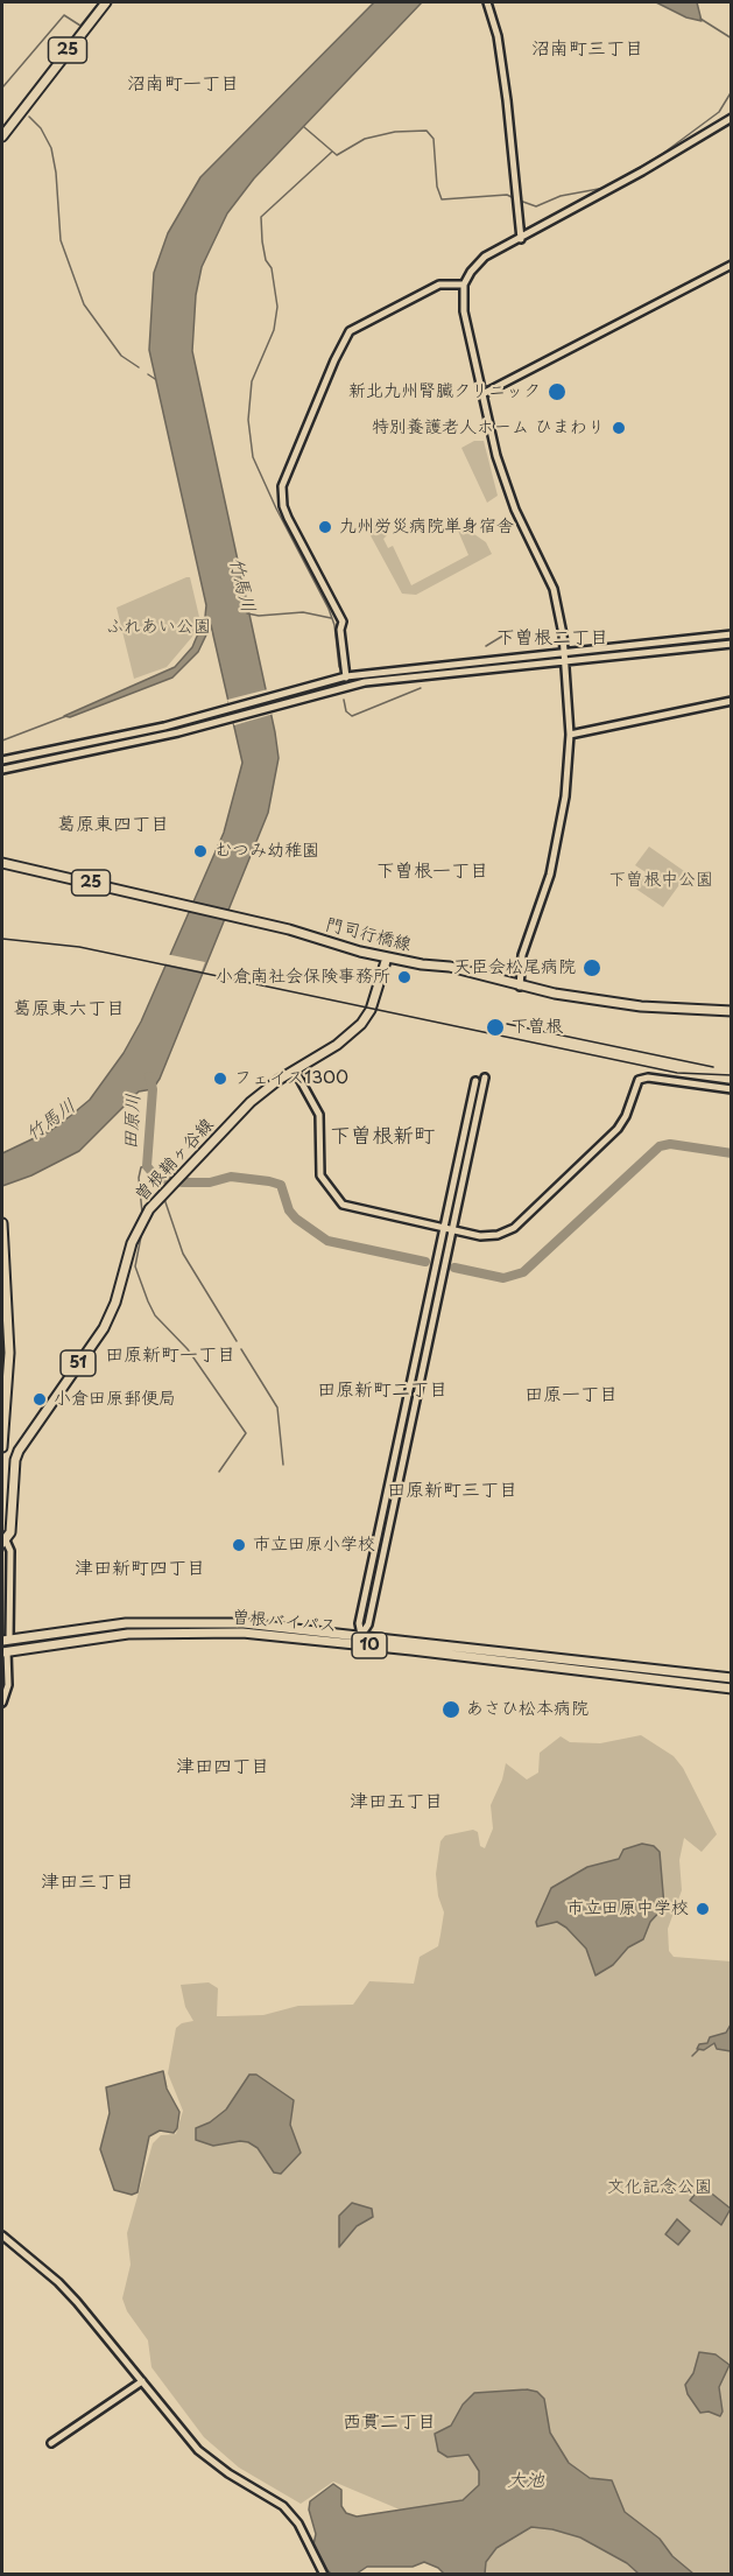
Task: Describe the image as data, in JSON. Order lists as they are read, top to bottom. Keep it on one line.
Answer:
{"streets":{"main road":["25","門司行橋線","曽根鞘ヶ谷線","51","曽根バイパス","10"]},"crossings":[["門司行橋線","曽根鞘ヶ谷線"]],"districts":["沼南町三丁目","沼南町一丁目","下曽根二丁目","葛原東四丁目","下曽根一丁目","葛原東六丁目","下曽根新町","田原新町一丁目","田原新町二丁目","田原一丁目","田原新町三丁目","津田新町四丁目","津田四丁目","津田五丁目","津田三丁目","西貫二丁目"],"water":["竹馬川","田原川","大池"],"parks":["ふれあい公園","下曽根中公園","文化記念公園"],"places":["新北九州腎臓クリニック","特別養護老人ホーム ひまわり","九州労災病院単身宿舎","むつみ幼稚園","天臣会松尾病院","小倉南社会保険事務所","下曽根","フェイス1300","小倉田原郵便局","市立田原小学校","あさひ松本病院","市立田原中学校"]}
